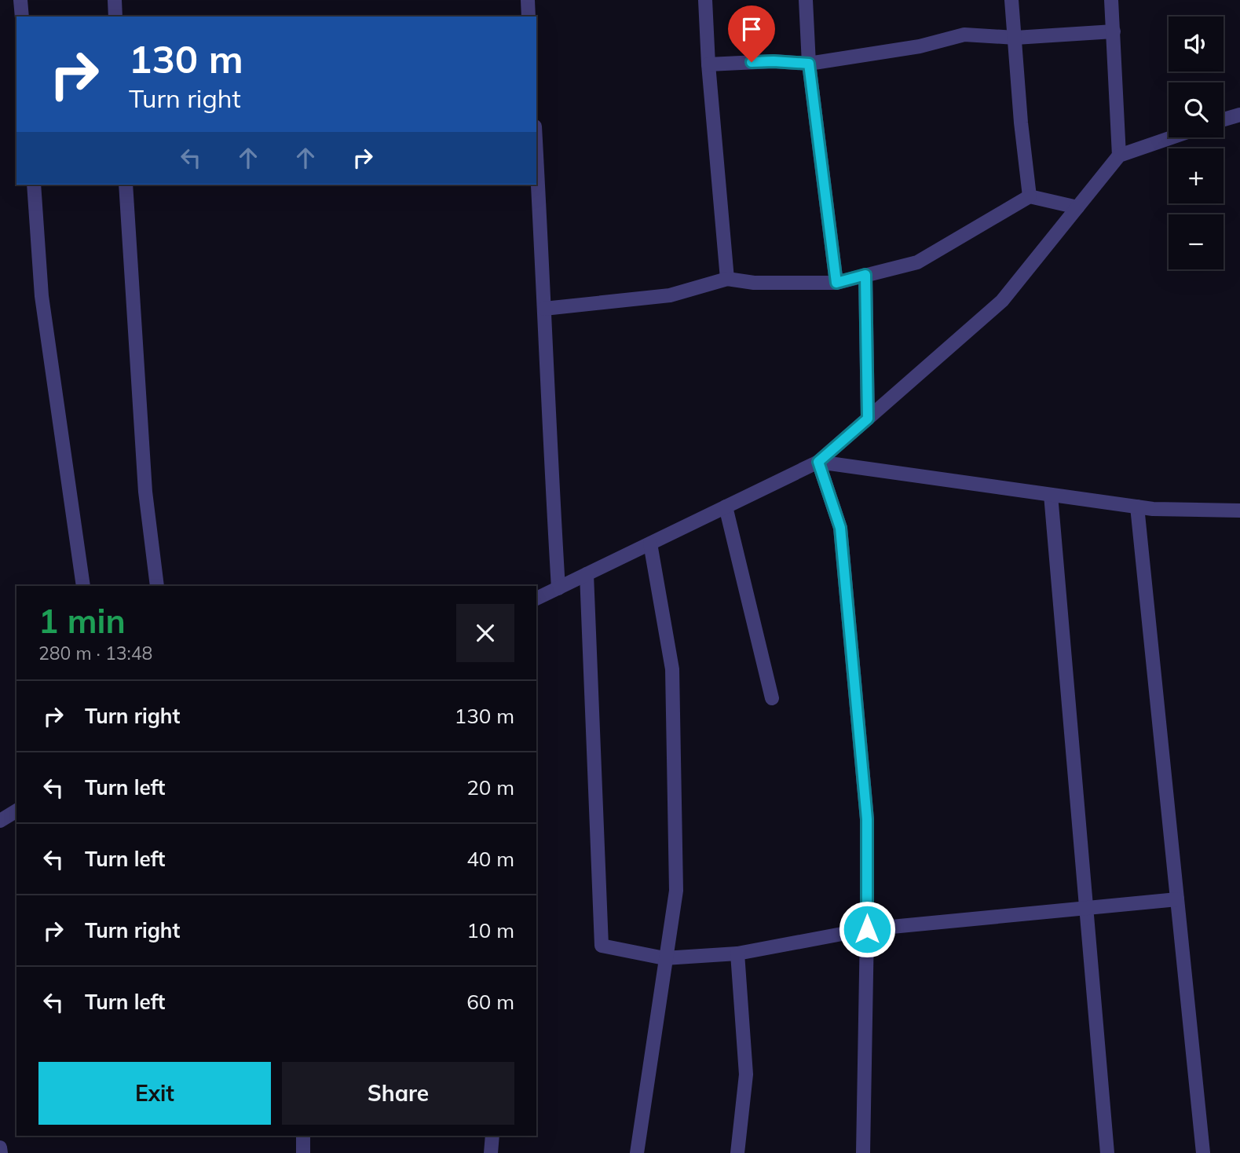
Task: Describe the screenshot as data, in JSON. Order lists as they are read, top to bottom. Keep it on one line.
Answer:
{"page":{"map_buttons":["+","−"],"turn":["130 m","Turn right"],"heading":["1 min","280 m · 13:48"],"list":[{"name":"Turn right","value":"130 m"},{"name":"Turn left","value":"20 m"},{"name":"Turn left","value":"40 m"},{"name":"Turn right","value":"10 m"},{"name":"Turn left","value":"60 m"}],"buttons":["Exit","Share"]}}
